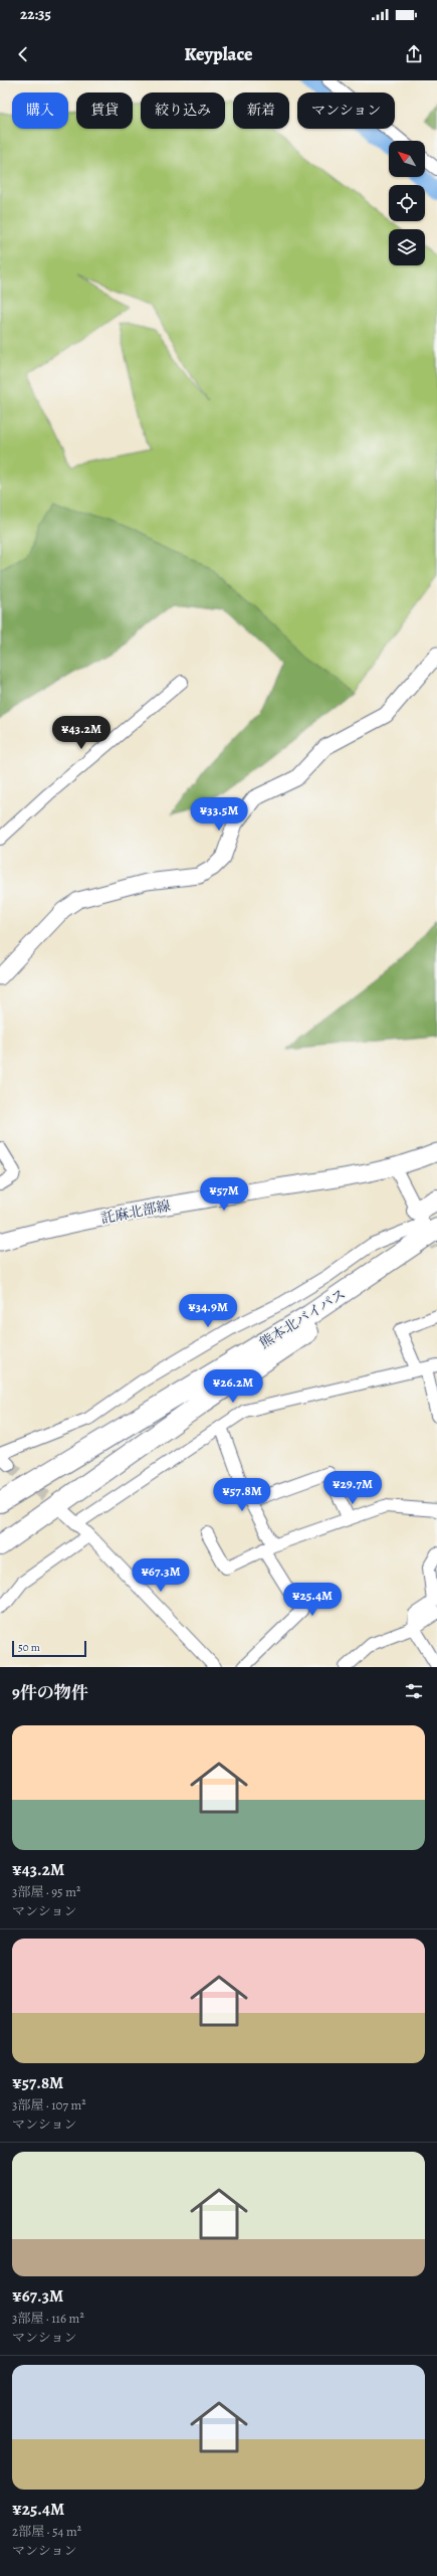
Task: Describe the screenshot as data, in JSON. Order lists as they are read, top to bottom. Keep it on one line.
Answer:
{"streets":{"highway":["熊本北バイパス"],"main road":["託麻北部線"]},"scale_bar":"50 m","north":"top left","page":{"status":"22:35","header":"Keyplace","chip":["購入","賃貸","絞り込み","新着","マンション"],"price":["¥43.2M","¥33.5M","¥57M","¥34.9M","¥26.2M","¥29.7M","¥57.8M","¥67.3M","¥25.4M"],"scale":"50 m","heading":"9件の物件","list":[{"name":"¥43.2M","note":"3部屋 · 95 m² · マンション"},{"name":"¥57.8M","note":"3部屋 · 107 m² · マンション"},{"name":"¥67.3M","note":"3部屋 · 116 m² · マンション"},{"name":"¥25.4M","note":"2部屋 · 54 m² · マンション"}]}}
